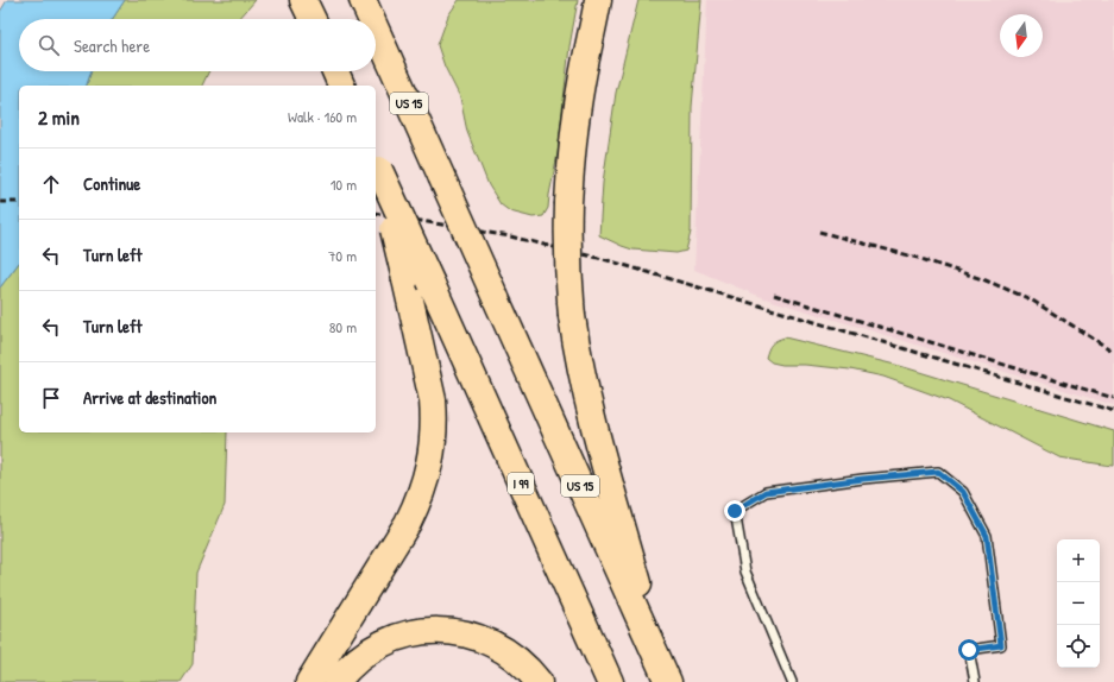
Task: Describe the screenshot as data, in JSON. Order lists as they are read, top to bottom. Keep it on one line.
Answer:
{"streets":{"highway":["US 15","I 99"]},"north":"bottom","page":{"search":"Search here","heading":["2 min","Walk · 160 m"],"list":[["Continue","10 m"],["Turn left","70 m"],["Turn left","80 m"],"Arrive at destination"],"map_buttons":["+","−"]}}
